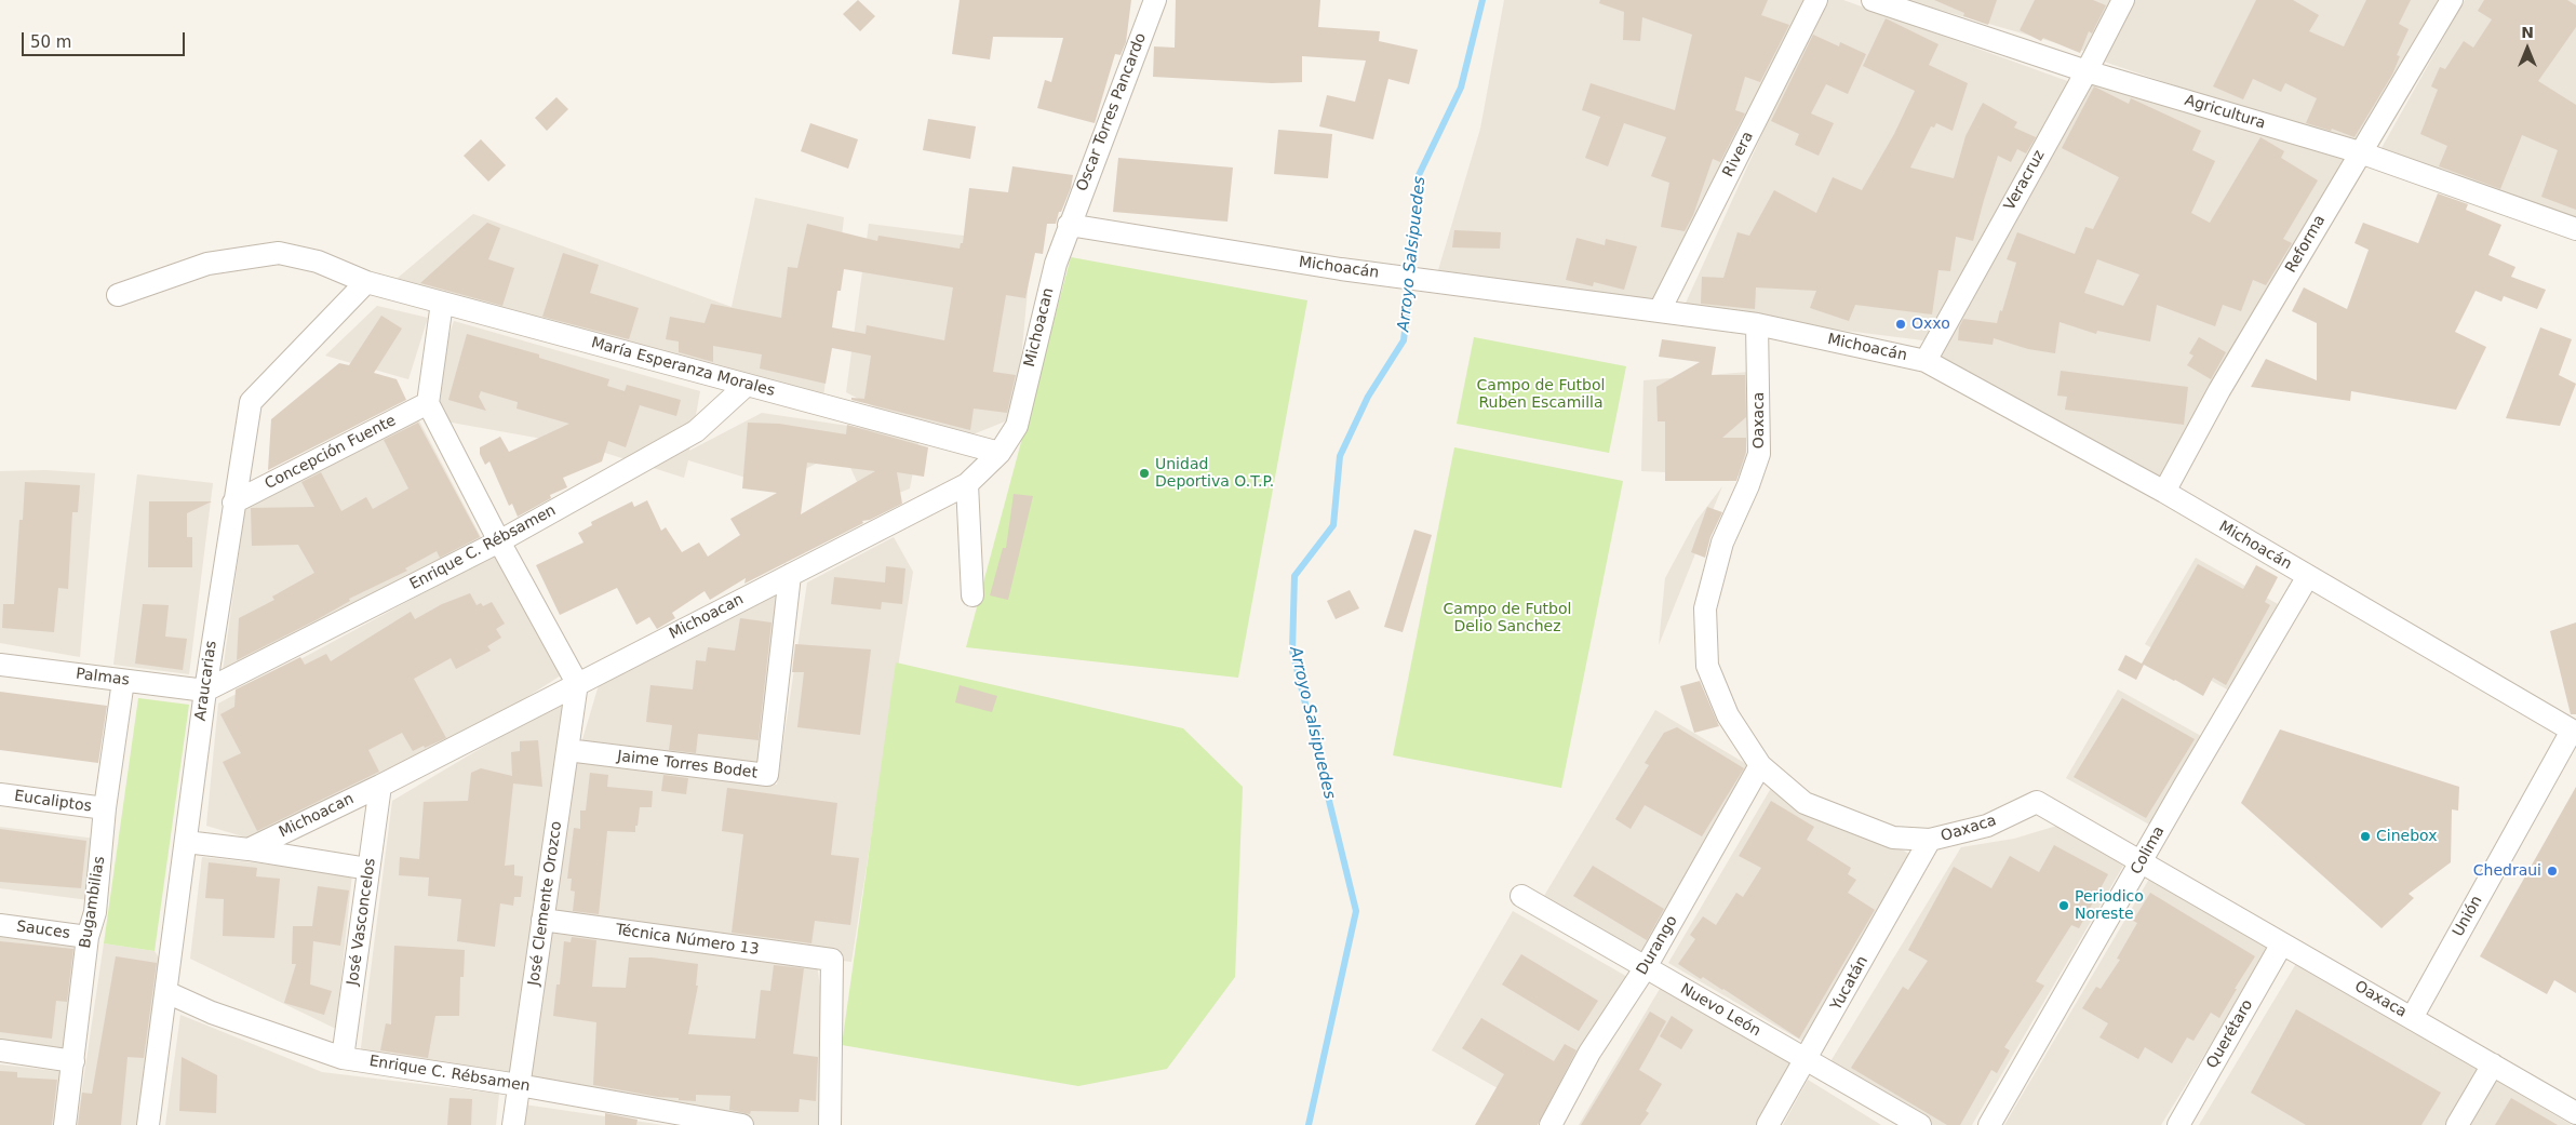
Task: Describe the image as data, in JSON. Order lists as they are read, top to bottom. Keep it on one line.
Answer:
{"streets":{"street":["Oscar Torres Pancardo","Agricultura","Rivera","Veracruz","Reforma","Michoacán","Michoacan","María Esperanza Morales","Oaxaca","Concepción Fuente","Enrique C. Rébsamen","Palmas","Araucarias","Jaime Torres Bodet","Eucaliptos","Colima","Bugambilias","José Clemente Orozco","Unión","José Vasconcelos","Sauces","Técnica Número 13","Durango","Yucatán","Nuevo León","Querétaro"]},"crossings":[["Oscar Torres Pancardo","Michoacán"],["Oscar Torres Pancardo","Michoacan"],["Agricultura","Veracruz"],["Agricultura","Reforma"],["Rivera","Michoacán"],["Veracruz","Michoacán"],["Reforma","Michoacán"],["Michoacán","Michoacan"],["Michoacán","Oaxaca"],["Michoacán","Colima"],["Michoacán","Unión"],["Michoacan","María Esperanza Morales"],["Michoacan","Jaime Torres Bodet"],["Michoacan","José Clemente Orozco"],["Michoacan","José Vasconcelos"],["María Esperanza Morales","Enrique C. Rébsamen"],["María Esperanza Morales","Araucarias"],["Oaxaca","Colima"],["Oaxaca","Unión"],["Oaxaca","Durango"],["Oaxaca","Yucatán"],["Oaxaca","Querétaro"],["Concepción Fuente","Araucarias"],["Enrique C. Rébsamen","Palmas"],["Enrique C. Rébsamen","Araucarias"],["Enrique C. Rébsamen","José Clemente Orozco"],["Enrique C. Rébsamen","José Vasconcelos"],["Palmas","Araucarias"],["Palmas","Bugambilias"],["Jaime Torres Bodet","José Clemente Orozco"],["Eucaliptos","Bugambilias"],["Bugambilias","Sauces"],["José Clemente Orozco","Técnica Número 13"],["Durango","Nuevo León"],["Yucatán","Nuevo León"]],"water":["Arroyo Salsipuedes"],"parks":["Campo de Futbol Ruben Escamilla","Campo de Futbol Delio Sanchez"],"places":["Oxxo","Unidad Deportiva O.T.P.","Cinebox","Chedraui","Periodico Noreste"],"scale_bar":"50 m","north":"top"}
